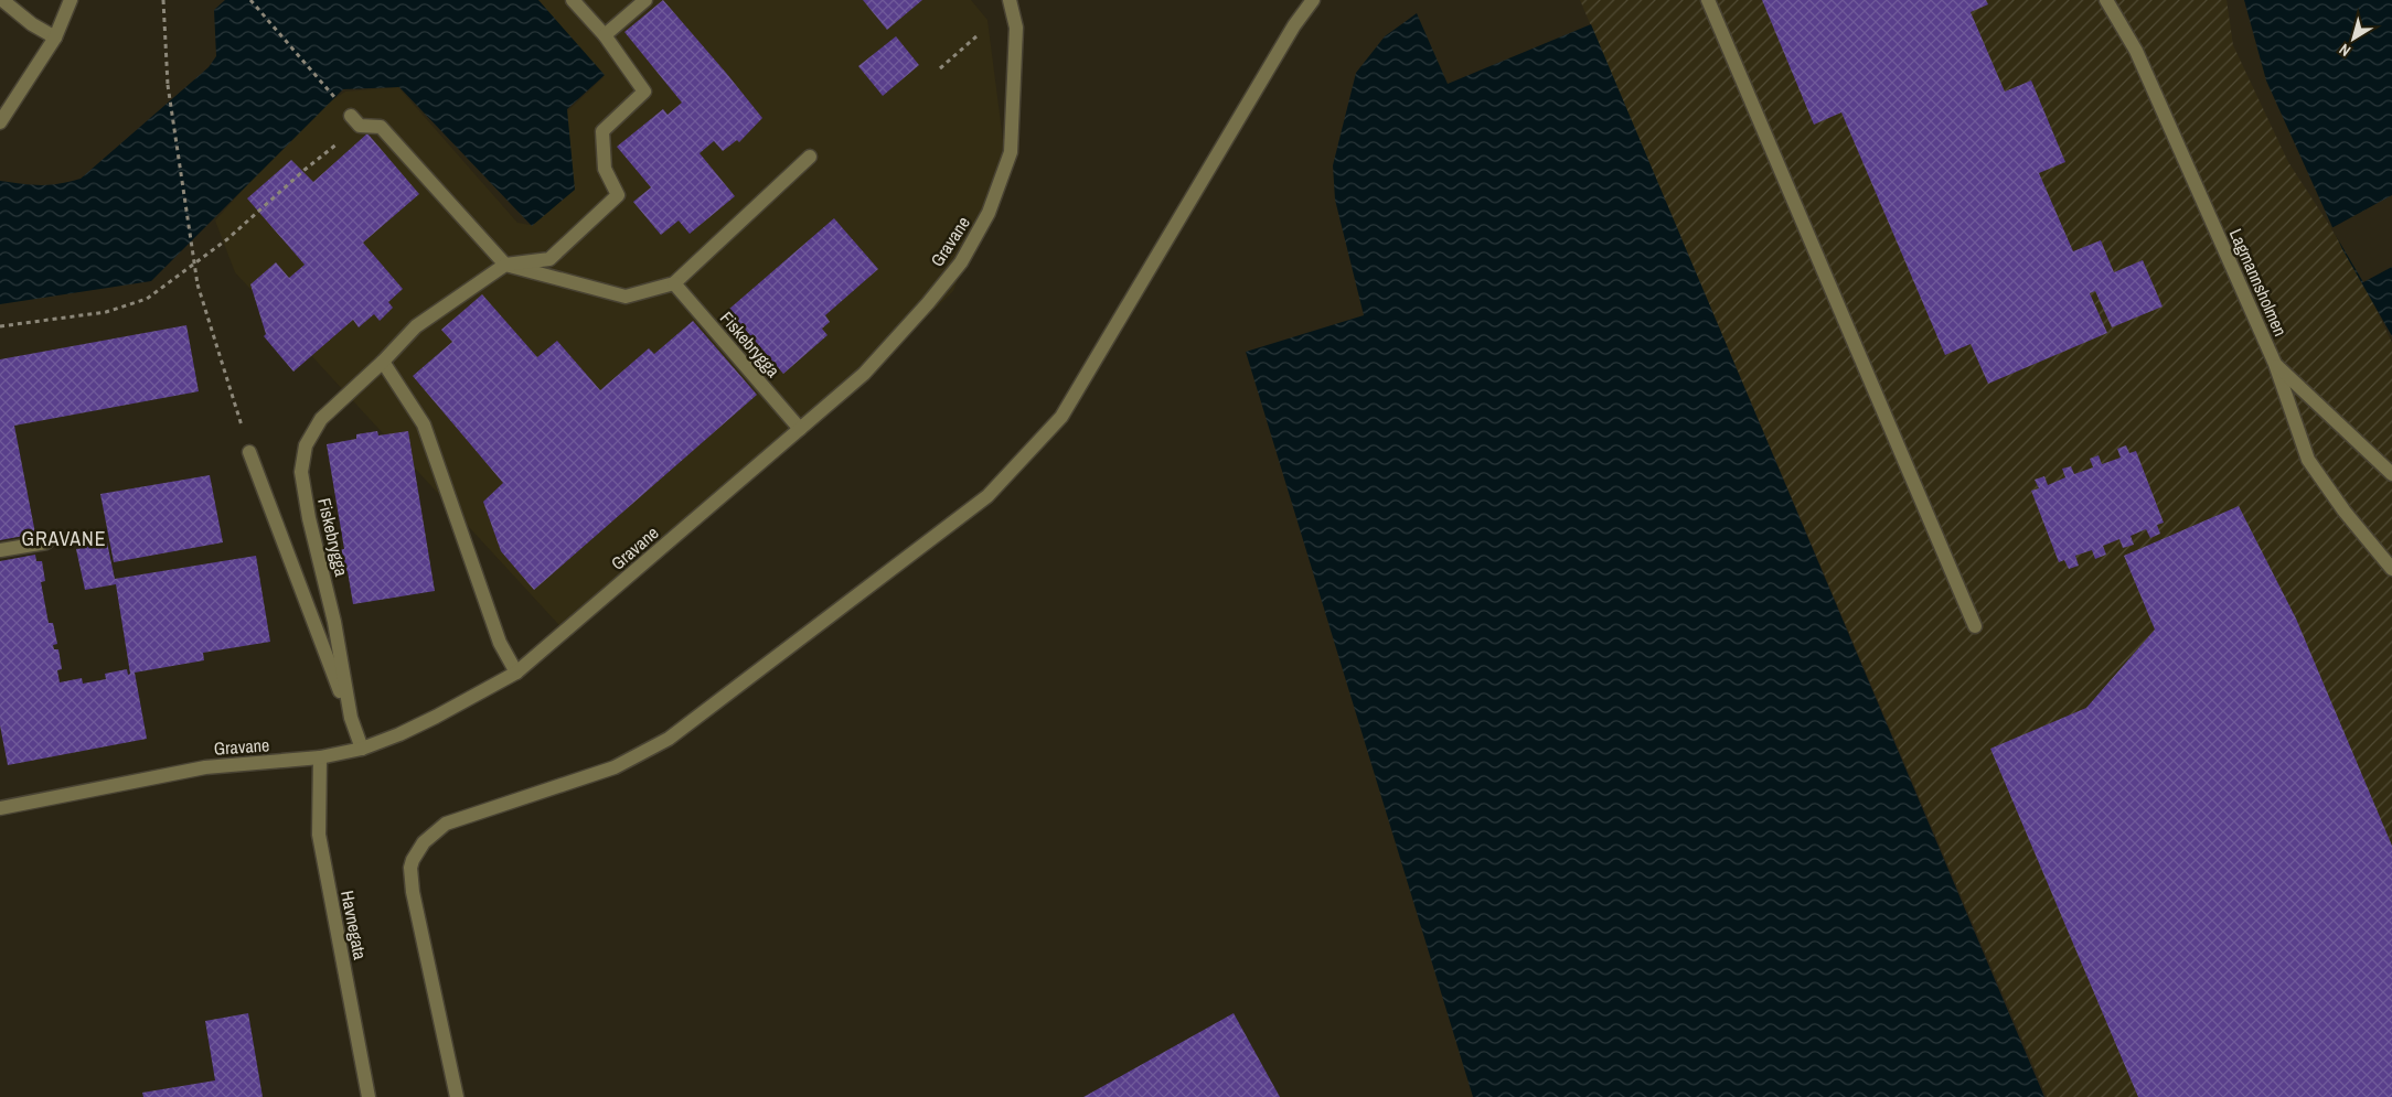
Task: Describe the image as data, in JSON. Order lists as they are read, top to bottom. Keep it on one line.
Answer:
{"streets":{"street":["Gravane","Lagmannsholmen","Fiskebrygga","Havnegata"]},"crossings":[["Gravane","Fiskebrygga"],["Gravane","Havnegata"]],"districts":["GRAVANE"],"north":"bottom left"}
